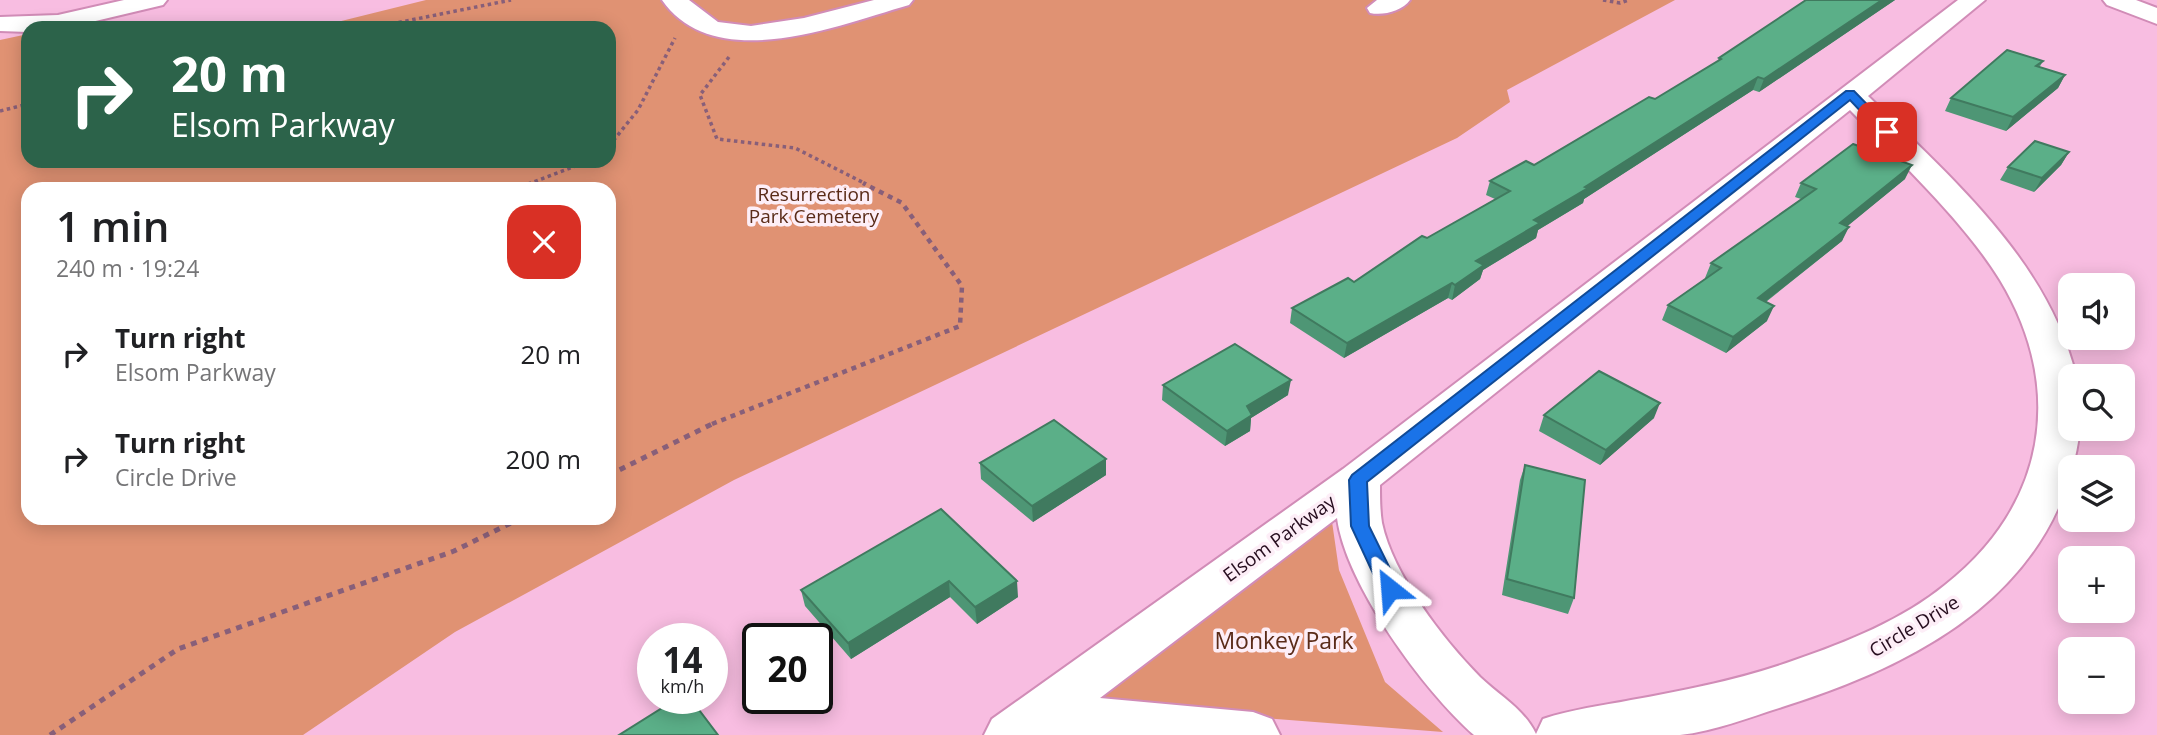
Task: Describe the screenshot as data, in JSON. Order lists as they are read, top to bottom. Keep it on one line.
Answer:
{"streets":{"street":["Elsom Parkway","Circle Drive"]},"crossings":[["Elsom Parkway","Circle Drive"]],"parks":["Resurrection Park Cemetery","Monkey Park"],"page":{"turn":["20 m","Elsom Parkway"],"heading":["1 min","240 m · 19:24"],"map_buttons":["+","−"],"list":[{"name":"Turn right","note":"Elsom Parkway","value":"20 m"},{"name":"Turn right","note":"Circle Drive","value":"200 m"}],"speed":"14 km/h","limit":"20"}}
